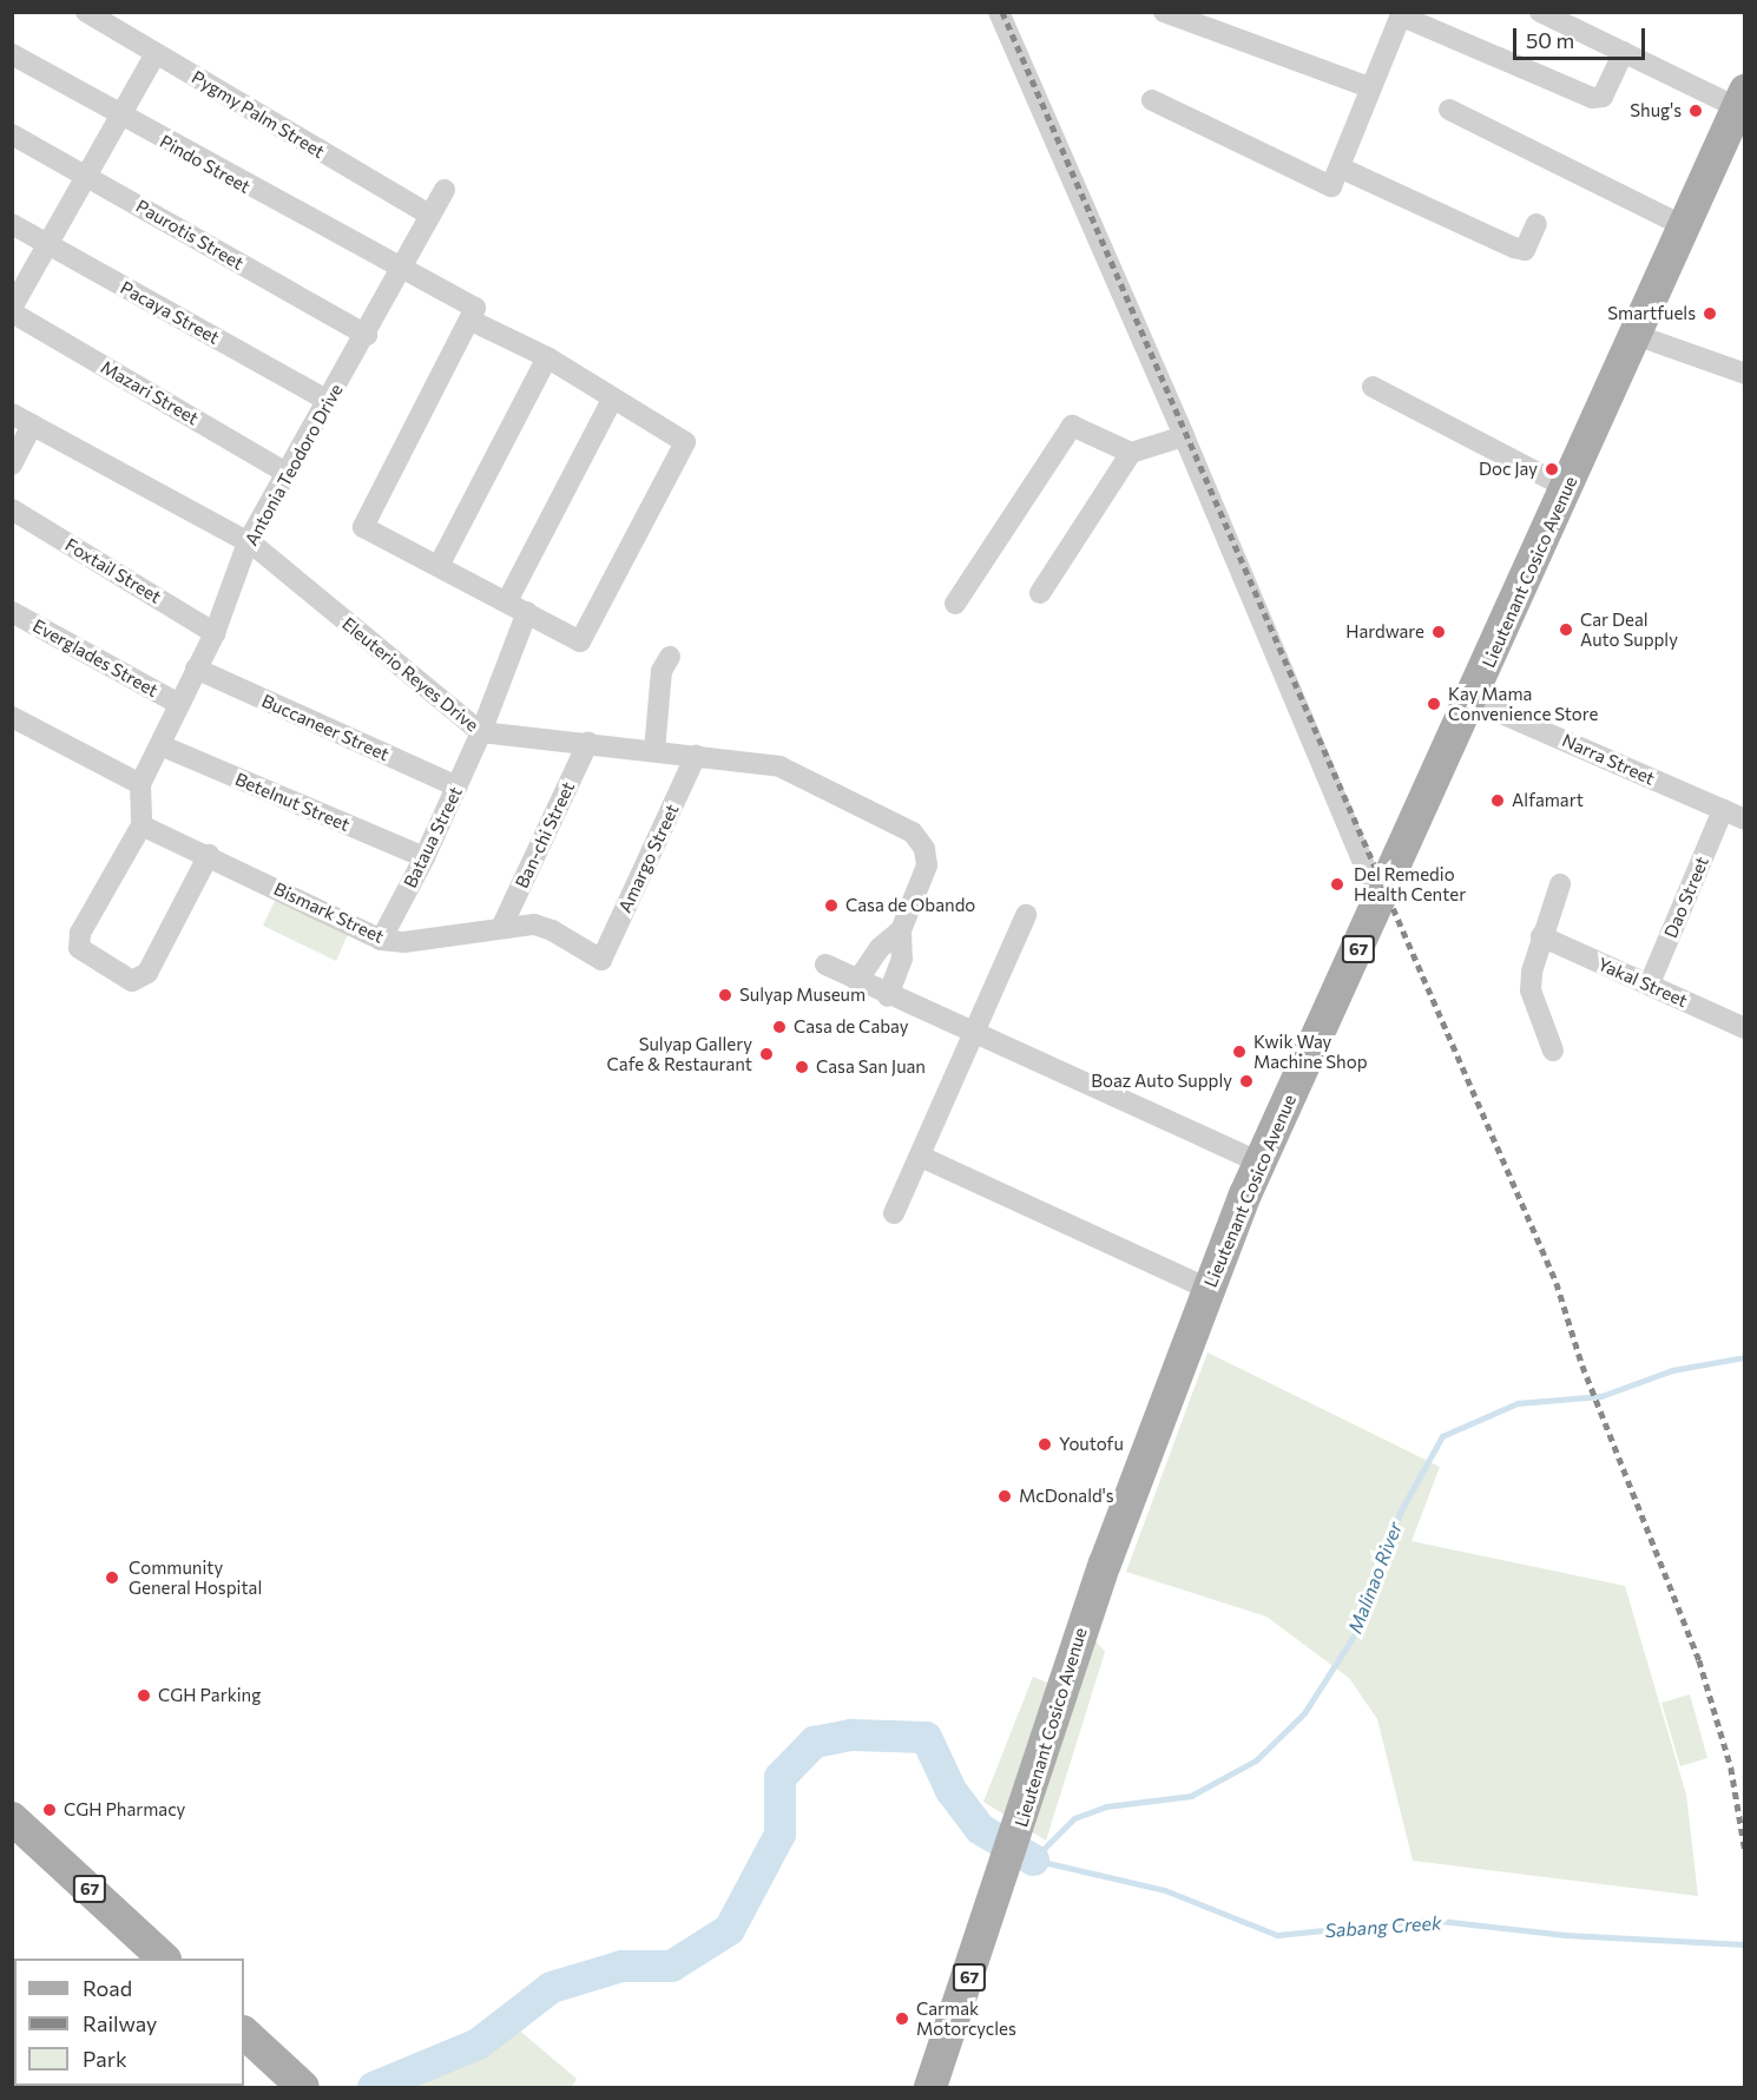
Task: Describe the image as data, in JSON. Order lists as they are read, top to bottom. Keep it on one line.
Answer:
{"streets":{"main road":["Lieutenant Cosico Avenue","67"],"street":["Pygmy Palm Street","Pindo Street","Paurotis Street","Pacaya Street","Mazari Street","Antonia Teodoro Drive","Foxtail Street","Everglades Street","Eleuterio Reyes Drive","Buccaneer Street","Narra Street","Betelnut Street","Ban-chi Street","Bataua Street","Amargo Street","Dao Street","Bismark Street","Yakal Street"]},"crossings":[["Pygmy Palm Street","Antonia Teodoro Drive"],["Pindo Street","Antonia Teodoro Drive"],["Paurotis Street","Antonia Teodoro Drive"],["Pacaya Street","Antonia Teodoro Drive"],["Mazari Street","Antonia Teodoro Drive"],["Antonia Teodoro Drive","Foxtail Street"],["Antonia Teodoro Drive","Everglades Street"],["Antonia Teodoro Drive","Eleuterio Reyes Drive"],["Antonia Teodoro Drive","Buccaneer Street"],["Antonia Teodoro Drive","Betelnut Street"],["Lieutenant Cosico Avenue","Narra Street"],["Eleuterio Reyes Drive","Ban-chi Street"],["Eleuterio Reyes Drive","Bataua Street"],["Eleuterio Reyes Drive","Amargo Street"],["Buccaneer Street","Bataua Street"],["Narra Street","Dao Street"],["Betelnut Street","Bataua Street"],["Ban-chi Street","Bismark Street"],["Bataua Street","Bismark Street"],["Amargo Street","Bismark Street"],["Dao Street","Yakal Street"]],"water":["Malinao River","Sabang Creek"],"places":["Shug's","Smartfuels","Doc Jay","Car Deal Auto Supply","Hardware","Kay Mama Convenience Store","Alfamart","Del Remedio Health Center","Casa de Obando","Sulyap Museum","Casa de Cabay","Kwik Way Machine Shop","Sulyap Gallery Cafe & Restaurant","Casa San Juan","Boaz Auto Supply","Youtofu","McDonald's","Community General Hospital","CGH Parking","CGH Pharmacy","Carmak Motorcycles"],"legend":["Road","Railway","Park"],"scale_bar":"50 m"}
